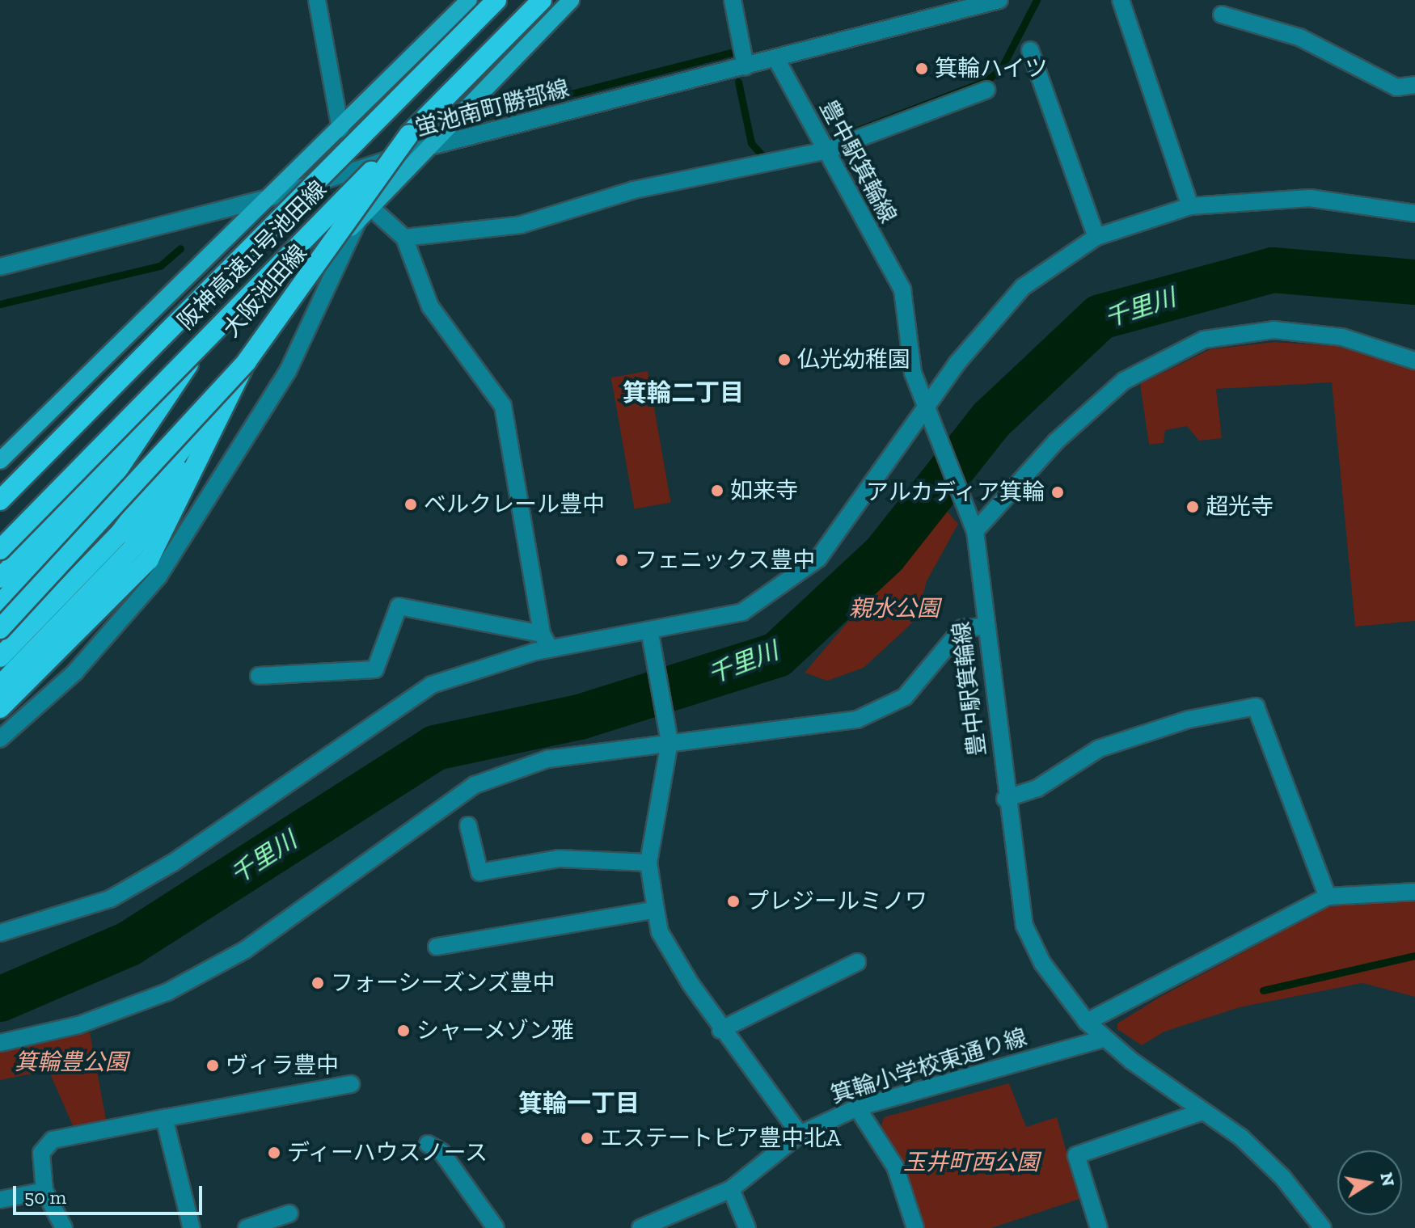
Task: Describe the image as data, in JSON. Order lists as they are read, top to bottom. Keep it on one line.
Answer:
{"streets":{"highway":["阪神高速11号池田線"],"main road":["大阪池田線"],"street":["蛍池南町勝部線","豊中駅箕輪線","箕輪小学校東通り線"]},"crossings":[["蛍池南町勝部線","豊中駅箕輪線"],["蛍池南町勝部線","大阪池田線"],["豊中駅箕輪線","箕輪小学校東通り線"]],"districts":["箕輪二丁目","箕輪一丁目"],"water":["千里川"],"parks":["親水公園","箕輪豊公園","玉井町西公園"],"places":["箕輪ハイツ","仏光幼稚園","如来寺","アルカディア箕輪","ベルクレール豊中","超光寺","フェニックス豊中","プレジールミノワ","フォーシーズンズ豊中","シャーメゾン雅","ヴィラ豊中","エステートピア豊中北A","ディーハウスノース"],"scale_bar":"50 m","north":"right"}
